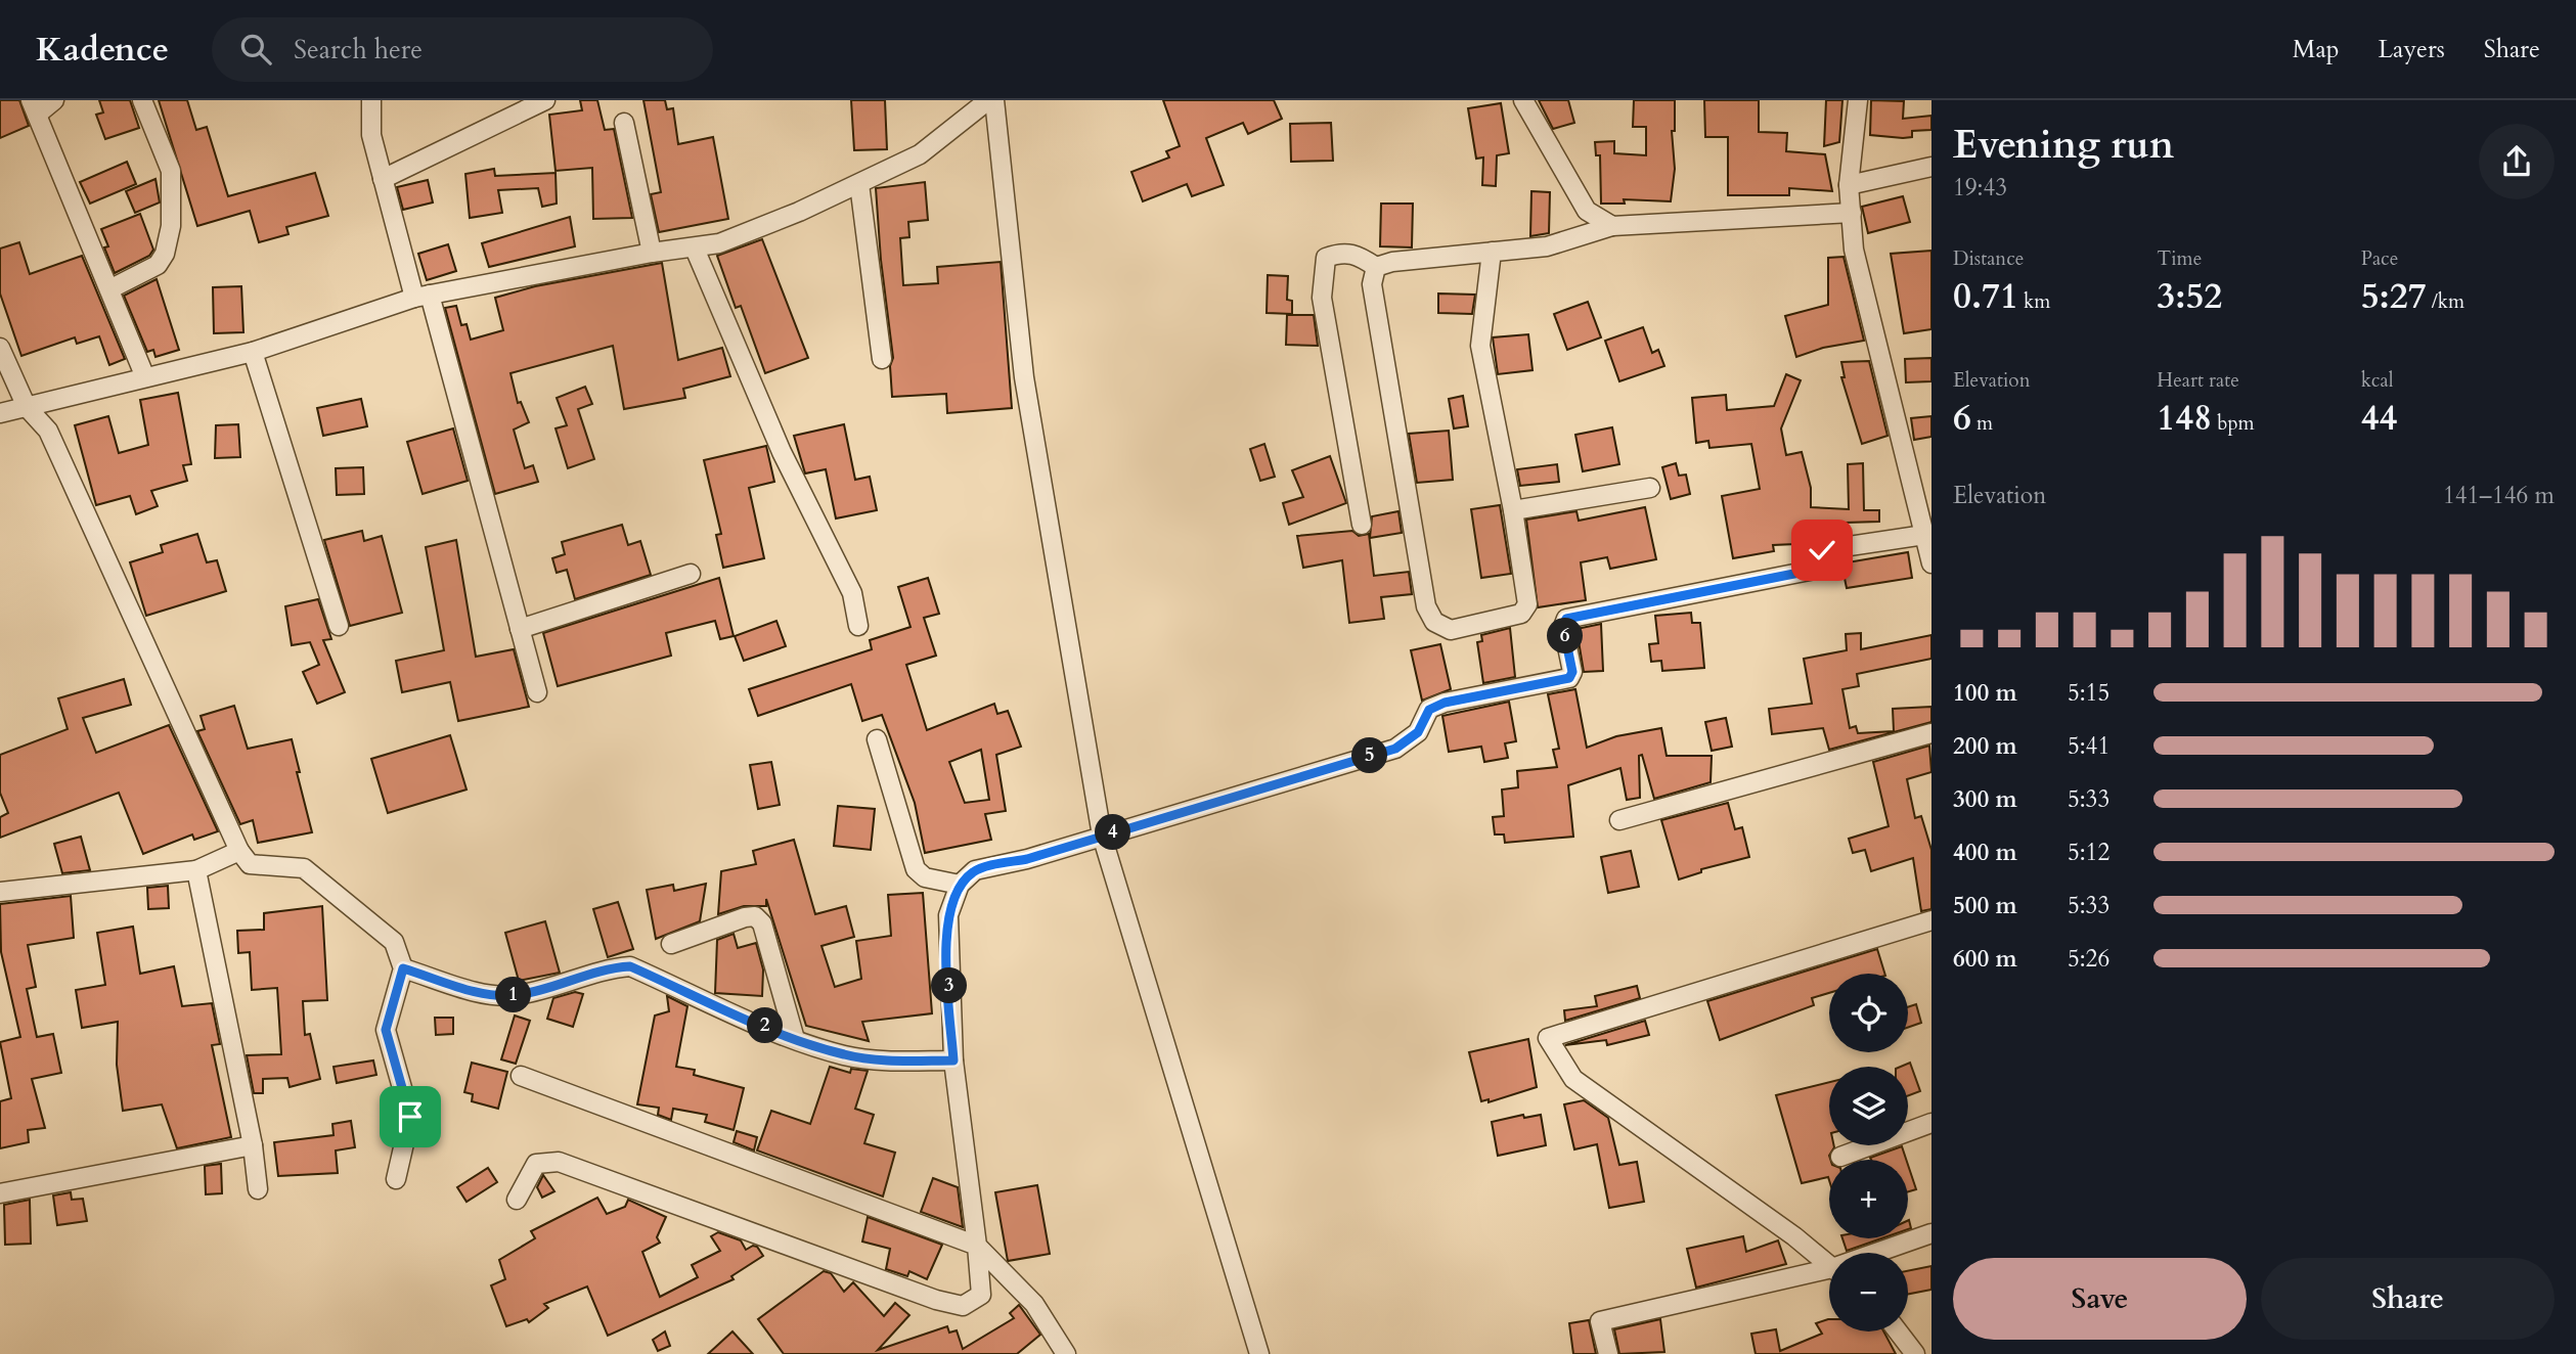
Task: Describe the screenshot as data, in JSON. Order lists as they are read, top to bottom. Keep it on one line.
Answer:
{"page":{"header":"Kadence","search":"Search here","nav":["Map","Layers","Share"],"heading":["Evening run","19:43"],"stats":[["Distance","0.71 km"],["Time","3:52"],["Pace","5:27 /km"],["Elevation","6 m"],["Heart rate","148 bpm"],["kcal","44"]],"chart":["Elevation","141–146 m"],"pins":["6","5","4","3","1","2"],"list":[{"name":"100 m","note":"5:15"},{"name":"200 m","note":"5:41"},{"name":"300 m","note":"5:33"},{"name":"400 m","note":"5:12"},{"name":"500 m","note":"5:33"},{"name":"600 m","note":"5:26"}],"map_buttons":["+","−"],"buttons":["Save","Share"]}}
